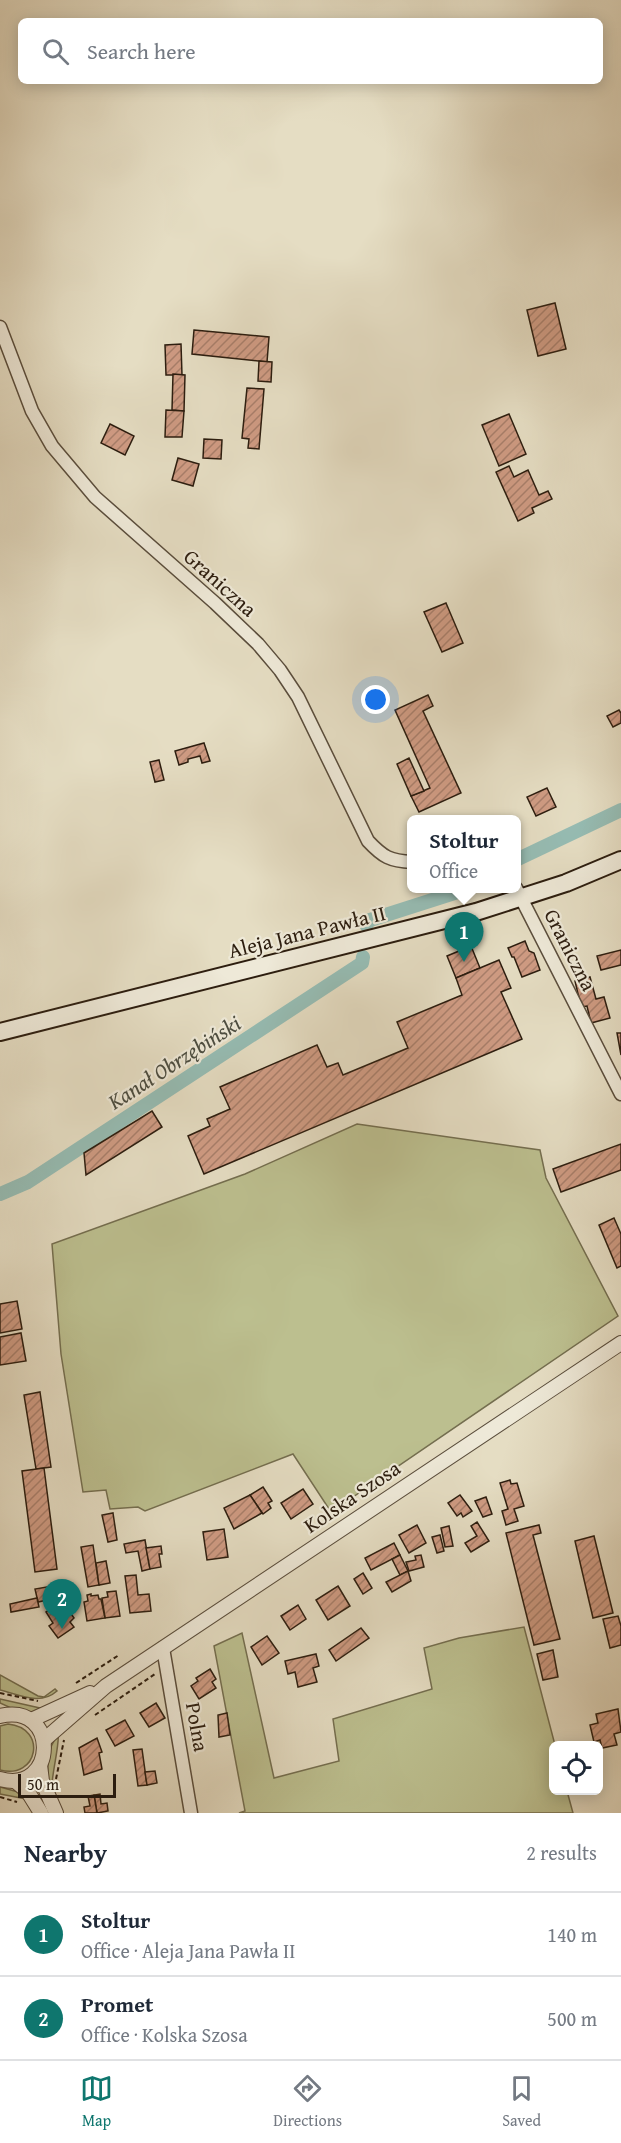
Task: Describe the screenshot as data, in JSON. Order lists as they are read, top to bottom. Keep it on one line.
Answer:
{"streets":{"main road":["Aleja Jana Pawła II"],"street":["Graniczna","Kolska Szosa","Polna"]},"crossings":[["Graniczna","Aleja Jana Pawła II"],["Kolska Szosa","Polna"]],"water":["Kanał Obrzębiński"],"scale_bar":"50 m","page":{"search":"Search here","popup":["Stoltur","Office"],"pins":["1","2"],"scale":"50 m","heading":["Nearby","2 results"],"list":[{"mark":"1","name":"Stoltur","note":"Office · Aleja Jana Pawła II","value":"140 m"},{"mark":"2","name":"Promet","note":"Office · Kolska Szosa","value":"500 m"}],"nav":["Map","Directions","Saved"]}}
